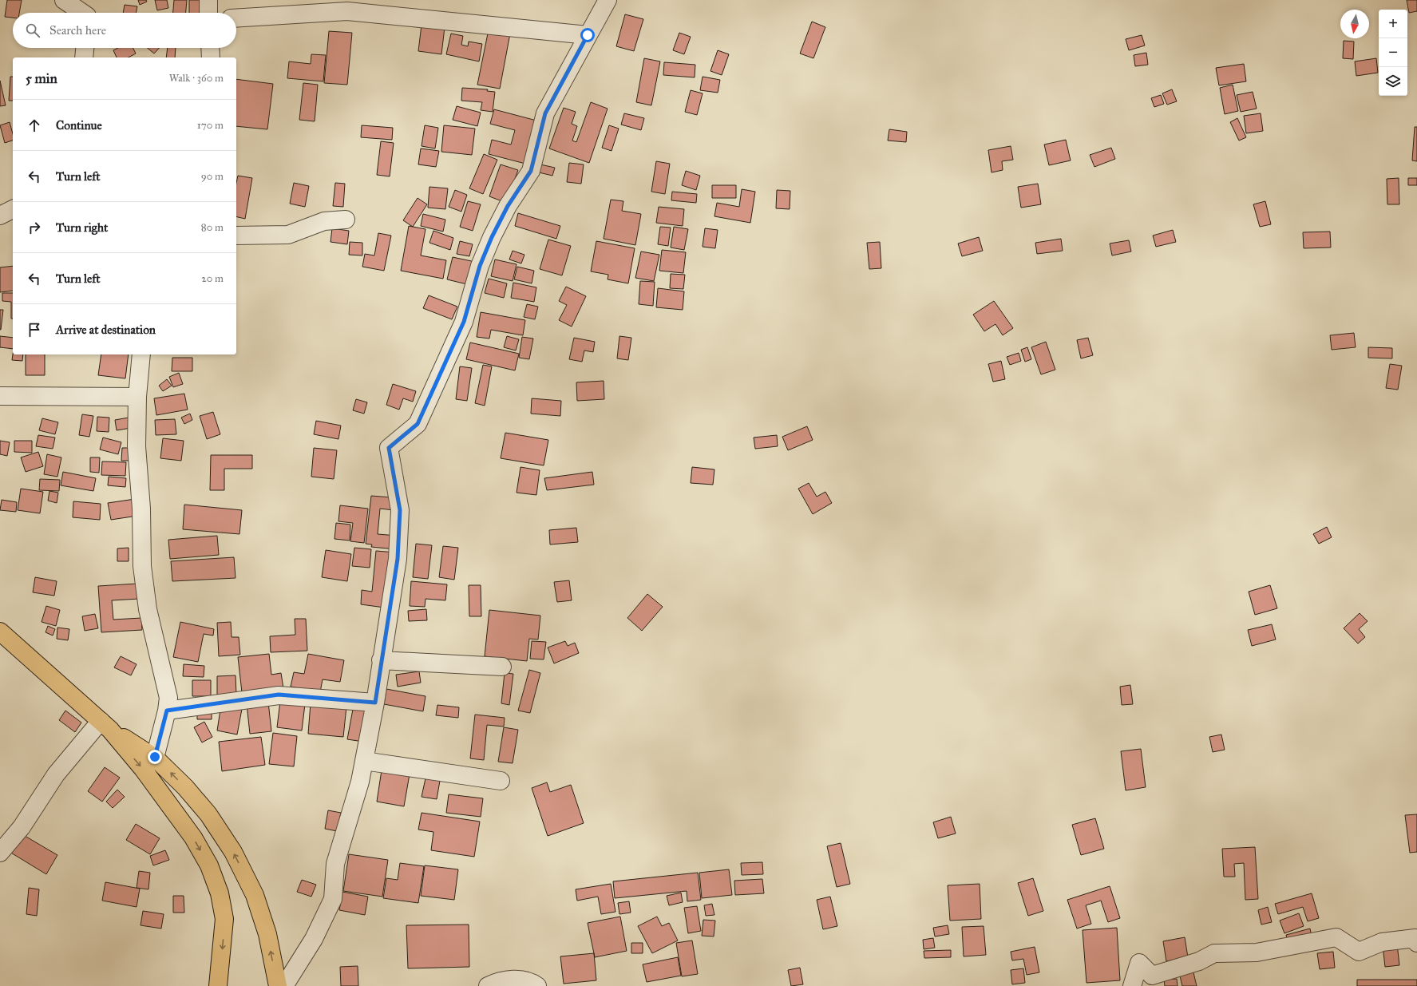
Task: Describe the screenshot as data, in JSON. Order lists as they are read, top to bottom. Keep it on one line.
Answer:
{"north":"bottom","page":{"map_buttons":["+","−"],"search":"Search here","heading":["5 min","Walk · 360 m"],"list":[["Continue","170 m"],["Turn left","90 m"],["Turn right","80 m"],["Turn left","20 m"],"Arrive at destination"]}}
